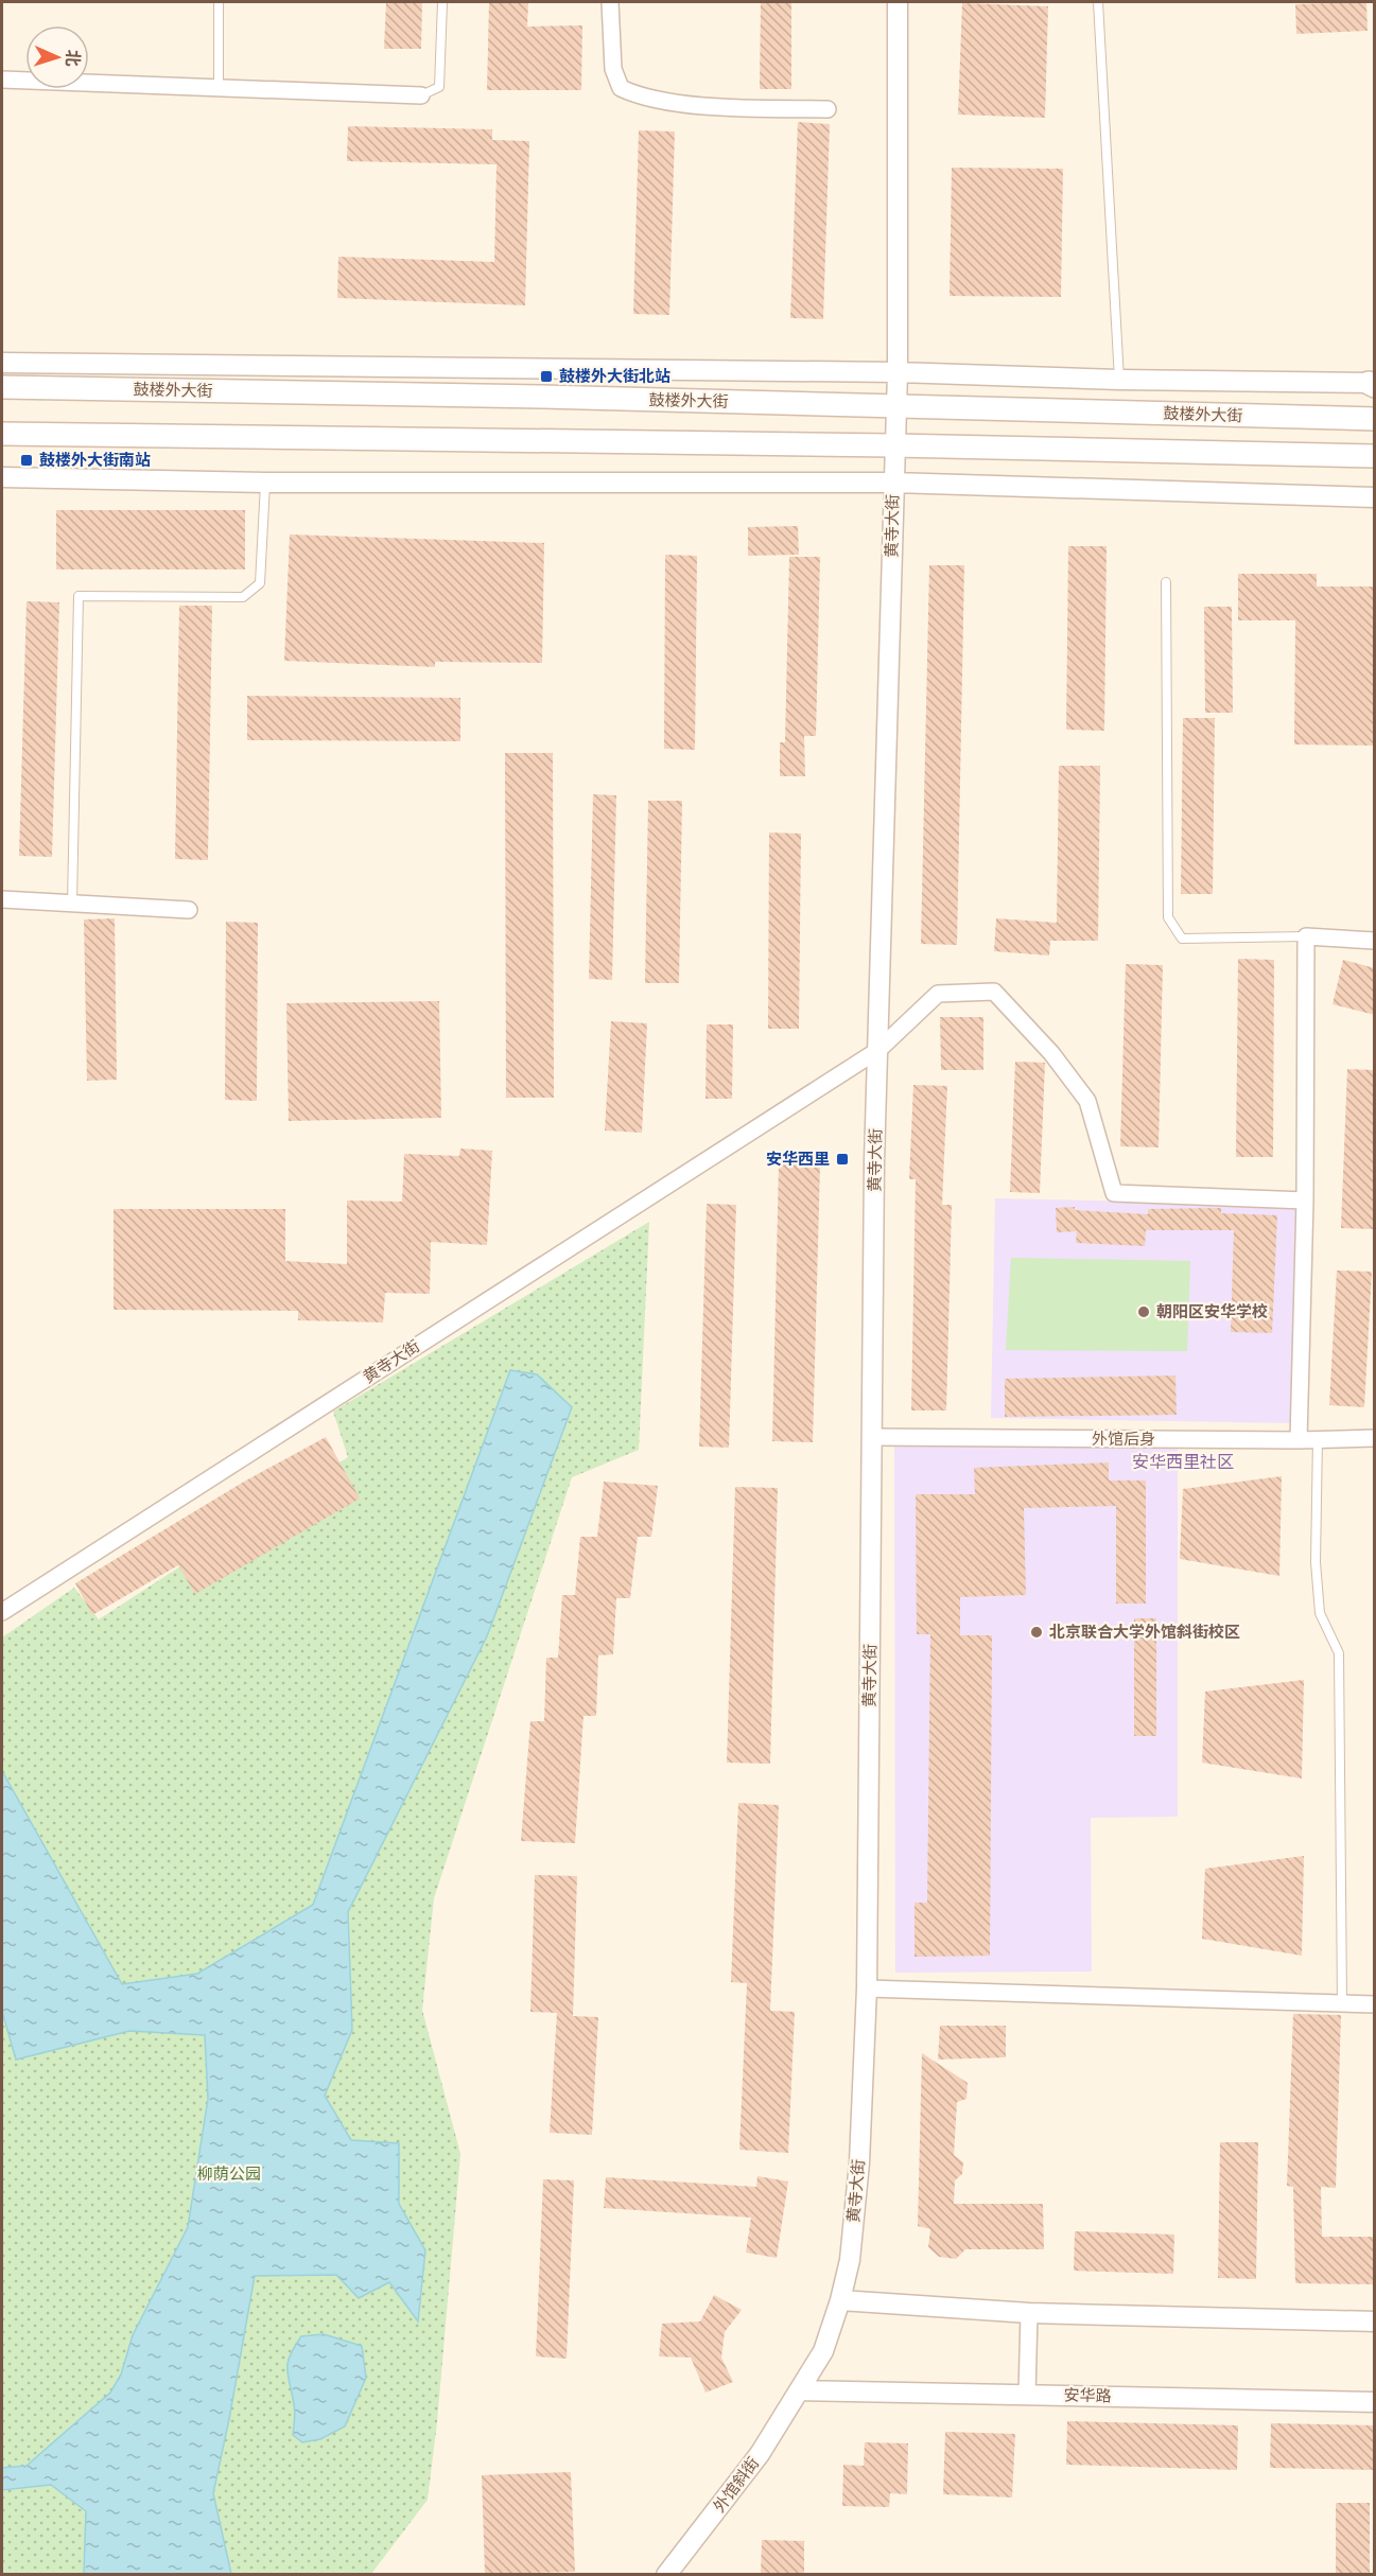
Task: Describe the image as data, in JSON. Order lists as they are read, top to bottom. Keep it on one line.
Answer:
{"streets":{"main road":["鼓楼外大街"],"street":["黄寺大街","外馆后身","安华路","外馆斜街"]},"crossings":[["鼓楼外大街","黄寺大街"],["黄寺大街","外馆后身"],["黄寺大街","安华路"],["黄寺大街","外馆斜街"],["安华路","外馆斜街"]],"districts":["安华西里社区"],"parks":["柳荫公园"],"places":{"transit":["鼓楼外大街北站","鼓楼外大街南站","安华西里"],"other":["朝阳区安华学校","北京联合大学外馆斜街校区"]},"north":"right"}
